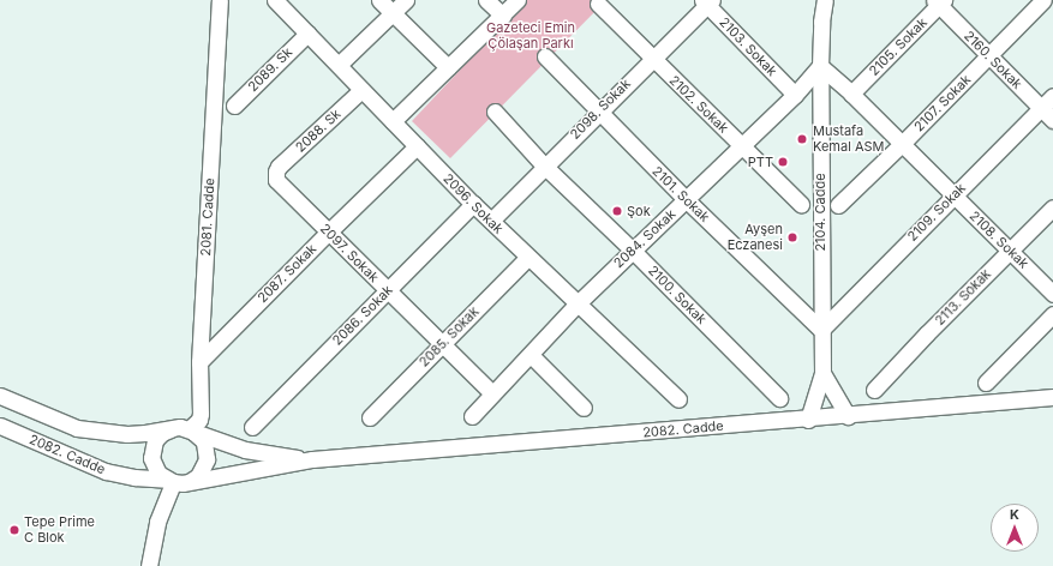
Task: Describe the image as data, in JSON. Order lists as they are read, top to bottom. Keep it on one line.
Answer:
{"streets":{"street":["2103. Sokak","2105. Sokak","2160. Sokak","2089. Sk","2107. Sokak","2102. Sokak","2098. Sokak","2088. Sk","2101. Sokak","2096. Sokak","2104. Cadde","2109. Sokak","2081. Cadde","2084. Sokak","2108. Sokak","2097. Sokak","2087. Sokak","2100. Sokak","2113. Sokak","2086. Sokak","2085. Sokak","2082. Cadde"]},"crossings":[["2103. Sokak","2098. Sokak"],["2103. Sokak","2084. Sokak"],["2105. Sokak","2160. Sokak"],["2105. Sokak","2108. Sokak"],["2160. Sokak","2107. Sokak"],["2160. Sokak","2109. Sokak"],["2089. Sk","2096. Sokak"],["2107. Sokak","2108. Sokak"],["2102. Sokak","2098. Sokak"],["2102. Sokak","2084. Sokak"],["2098. Sokak","2101. Sokak"],["2098. Sokak","2096. Sokak"],["2098. Sokak","2100. Sokak"],["2088. Sk","2096. Sokak"],["2088. Sk","2097. Sokak"],["2101. Sokak","2104. Cadde"],["2101. Sokak","2109. Sokak"],["2101. Sokak","2084. Sokak"],["2096. Sokak","2084. Sokak"],["2096. Sokak","2087. Sokak"],["2096. Sokak","2086. Sokak"],["2096. Sokak","2085. Sokak"],["2104. Cadde","2109. Sokak"],["2104. Cadde","2084. Sokak"],["2104. Cadde","2108. Sokak"],["2104. Cadde","2082. Cadde"],["2109. Sokak","2108. Sokak"],["2081. Cadde","2087. Sokak"],["2081. Cadde","2082. Cadde"],["2084. Sokak","2108. Sokak"],["2084. Sokak","2097. Sokak"],["2084. Sokak","2100. Sokak"],["2108. Sokak","2113. Sokak"],["2097. Sokak","2087. Sokak"],["2097. Sokak","2086. Sokak"],["2097. Sokak","2085. Sokak"]],"parks":["Gazeteci Emin Çölaşan Parkı"],"places":["Mustafa Kemal ASM","PTT","Şok","Ayşen Eczanesi","Tepe Prime C Blok"],"north":"top"}
